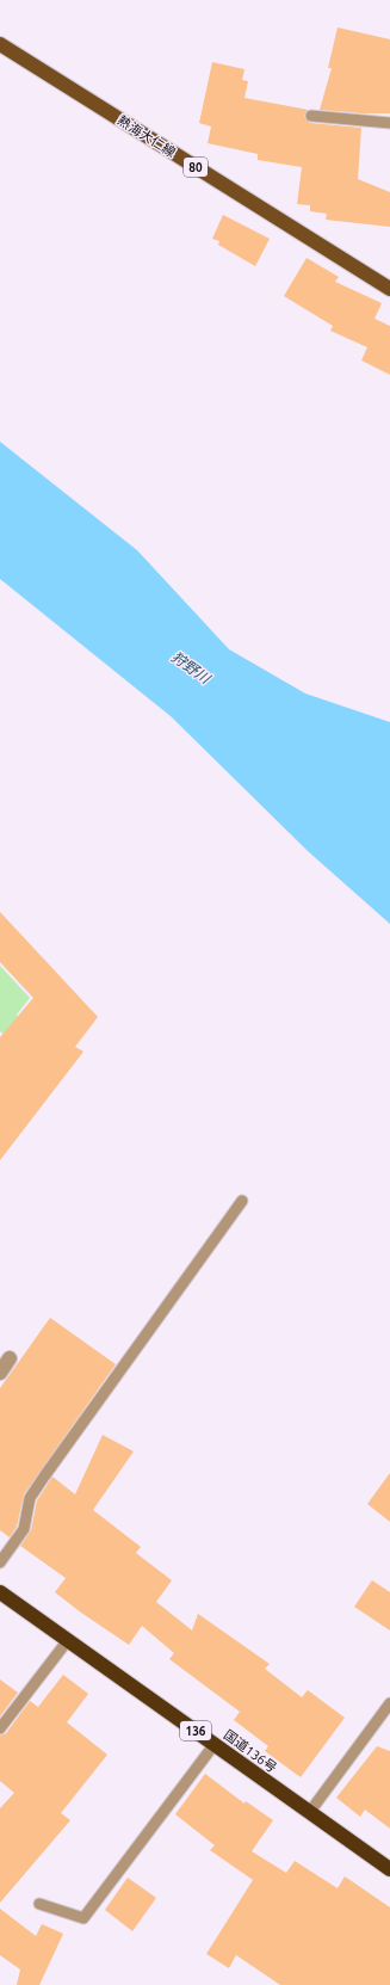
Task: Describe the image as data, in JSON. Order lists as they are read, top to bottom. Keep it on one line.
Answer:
{"streets":{"highway":["136","国道136号"],"main road":["熱海大仁線","80"]},"water":["狩野川"]}
